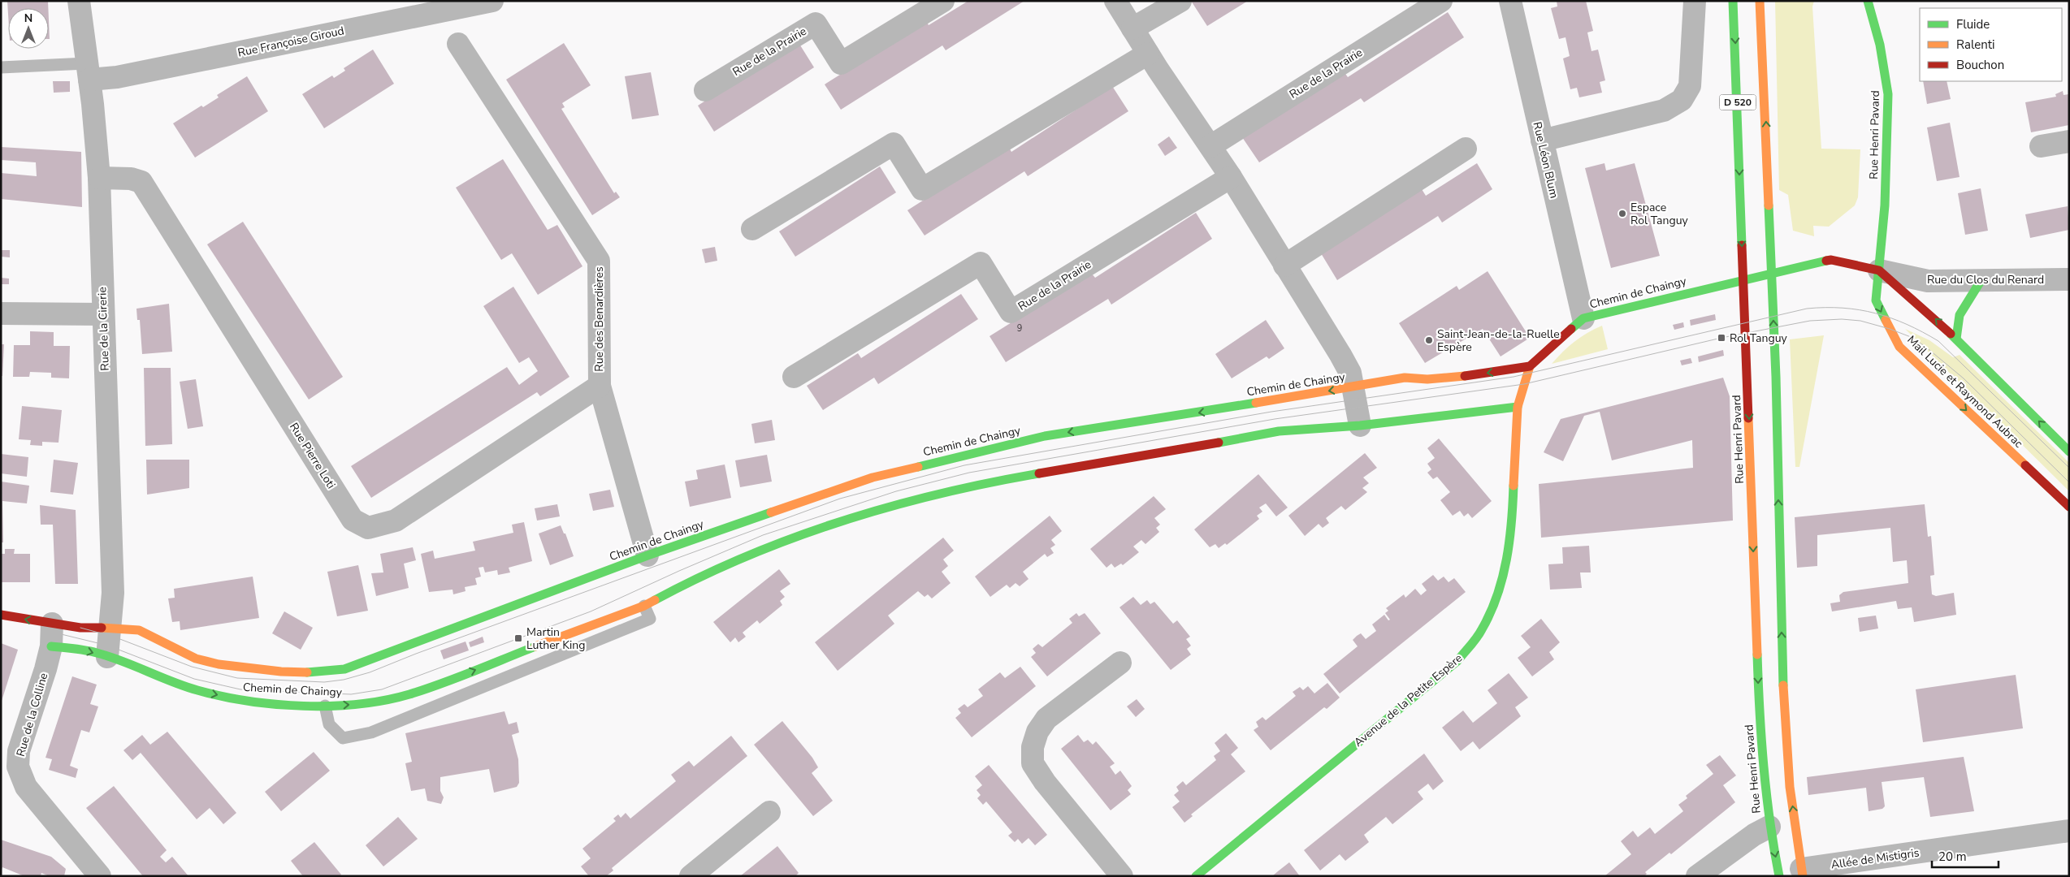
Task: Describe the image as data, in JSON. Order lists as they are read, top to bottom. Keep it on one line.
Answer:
{"streets":{"street":["Rue Françoise Giroud","Rue de la Prairie","D 520","Rue Henri Pavard","Rue Léon Blum","Rue du Clos du Renard","Chemin de Chaingy","Rue des Benardières","Rue de la Cirerie","Mail Lucie et Raymond Aubrac","Rue Pierre Loti","Avenue de la Petite Espère","Rue de la Colline","Allée de Mistigris"]},"crossings":[["Rue Françoise Giroud","Rue de la Cirerie"],["D 520","Allée de Mistigris"],["Rue Henri Pavard","Rue du Clos du Renard"],["Rue Henri Pavard","Chemin de Chaingy"],["Rue Henri Pavard","Mail Lucie et Raymond Aubrac"],["Rue Léon Blum","Chemin de Chaingy"],["Rue du Clos du Renard","Chemin de Chaingy"],["Rue du Clos du Renard","Mail Lucie et Raymond Aubrac"],["Chemin de Chaingy","Rue des Benardières"],["Chemin de Chaingy","Rue de la Cirerie"],["Chemin de Chaingy","Mail Lucie et Raymond Aubrac"],["Chemin de Chaingy","Avenue de la Petite Espère"],["Chemin de Chaingy","Rue de la Colline"],["Rue des Benardières","Rue Pierre Loti"],["Rue de la Cirerie","Rue Pierre Loti"]],"places":{"other":["Espace Rol Tanguy","Saint-Jean-de-la-Ruelle Espère"],"transit":["Rol Tanguy","Martin Luther King"]},"house_numbers":["9"],"legend":["Fluide","Ralenti","Bouchon"],"scale_bar":"20 m","north":"top"}
